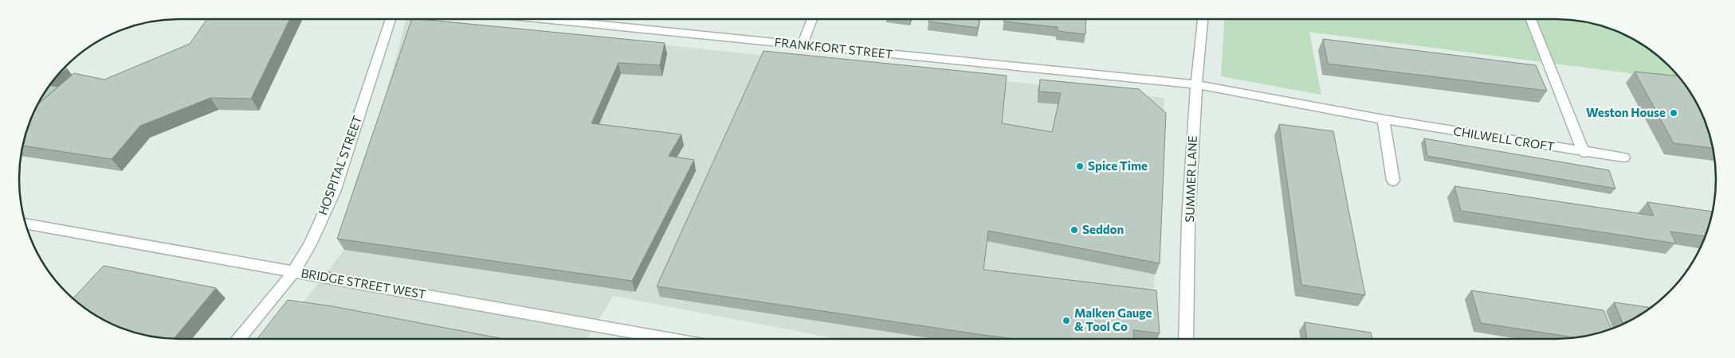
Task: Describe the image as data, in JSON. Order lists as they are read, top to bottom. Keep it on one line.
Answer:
{"streets":{"street":["FRANKFORT STREET","CHILWELL CROFT","HOSPITAL STREET","SUMMER LANE","BRIDGE STREET WEST"]},"crossings":[["FRANKFORT STREET","CHILWELL CROFT"],["FRANKFORT STREET","SUMMER LANE"],["CHILWELL CROFT","SUMMER LANE"],["HOSPITAL STREET","BRIDGE STREET WEST"]],"places":["Weston House","Spice Time","Seddon","Malken Gauge & Tool Co"]}
